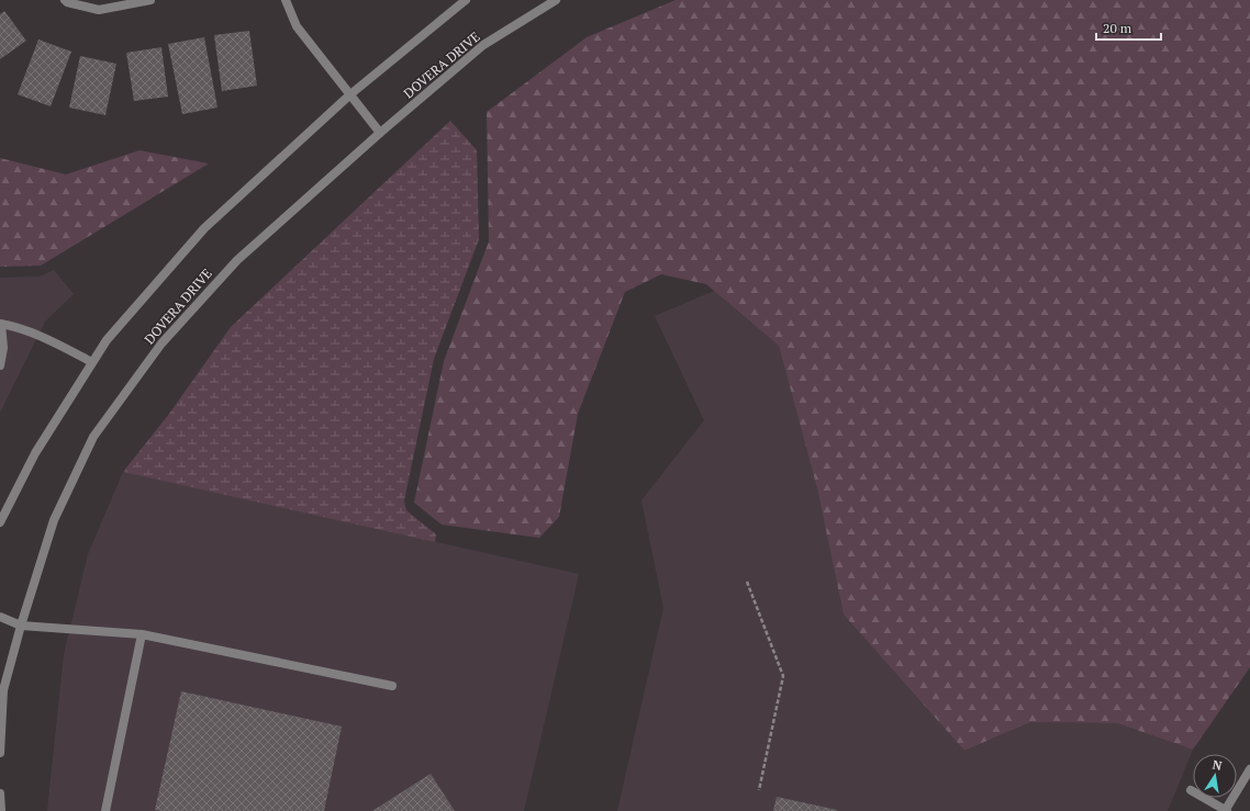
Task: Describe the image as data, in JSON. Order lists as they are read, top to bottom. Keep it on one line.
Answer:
{"streets":{"street":["DOVERA DRIVE"]},"scale_bar":"20 m","north":"top"}
